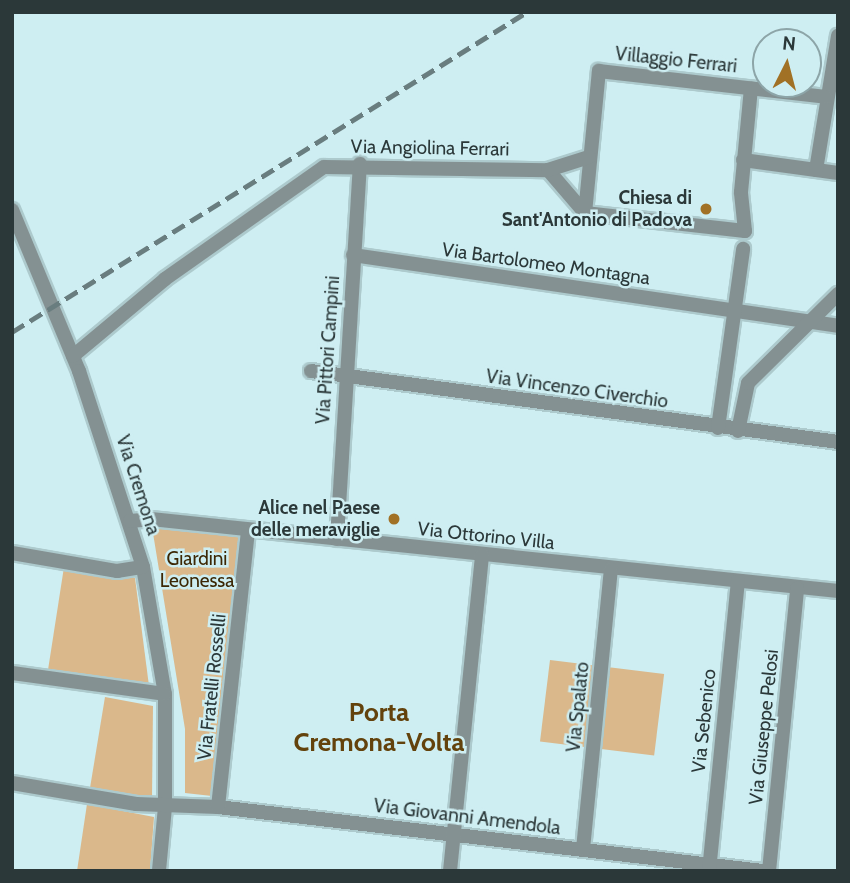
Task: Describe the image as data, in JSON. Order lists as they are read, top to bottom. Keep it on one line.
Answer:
{"streets":{"street":["Villaggio Ferrari","Via Angiolina Ferrari","Via Bartolomeo Montagna","Via Pittori Campini","Via Vincenzo Civerchio","Via Cremona","Via Ottorino Villa","Via Fratelli Rosselli","Via Spalato","Via Sebenico","Via Giuseppe Pelosi","Via Giovanni Amendola"]},"crossings":[["Via Angiolina Ferrari","Via Pittori Campini"],["Via Angiolina Ferrari","Via Cremona"],["Via Bartolomeo Montagna","Via Pittori Campini"],["Via Pittori Campini","Via Vincenzo Civerchio"],["Via Pittori Campini","Via Ottorino Villa"],["Via Cremona","Via Ottorino Villa"],["Via Cremona","Via Giovanni Amendola"],["Via Ottorino Villa","Via Fratelli Rosselli"],["Via Ottorino Villa","Via Spalato"],["Via Ottorino Villa","Via Sebenico"],["Via Ottorino Villa","Via Giuseppe Pelosi"],["Via Fratelli Rosselli","Via Giovanni Amendola"],["Via Spalato","Via Giovanni Amendola"],["Via Sebenico","Via Giovanni Amendola"]],"districts":["Porta Cremona-Volta"],"parks":["Giardini Leonessa"],"places":["Chiesa di Sant'Antonio di Padova","Alice nel Paese delle meraviglie"],"north":"top"}
